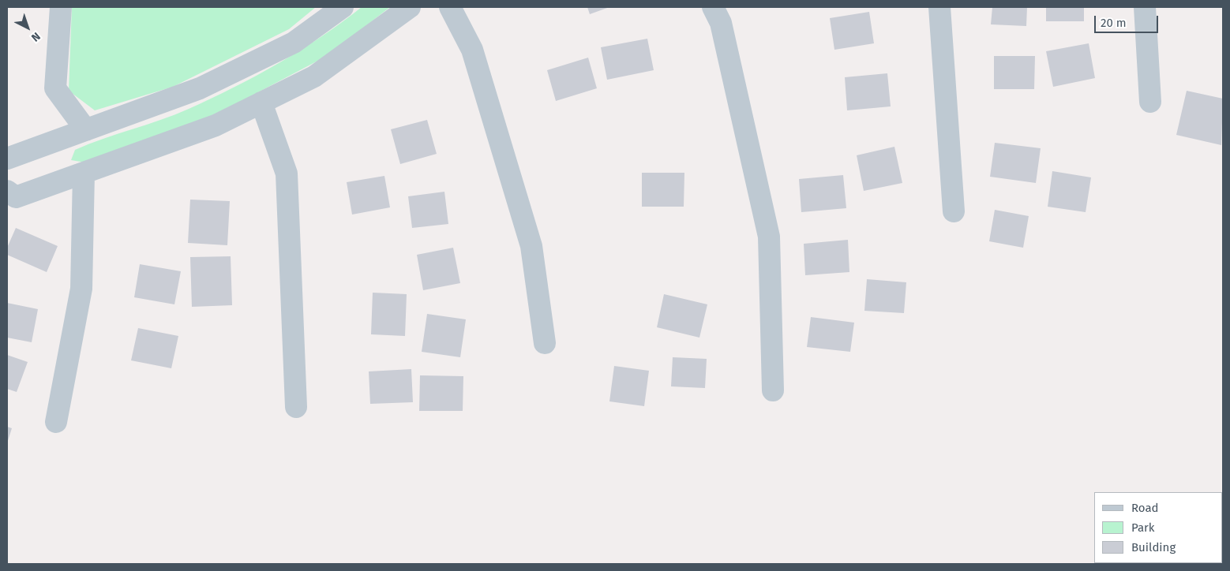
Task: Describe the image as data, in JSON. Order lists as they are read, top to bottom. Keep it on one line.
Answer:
{"legend":["Road","Park","Building"],"scale_bar":"20 m","north":"bottom right"}
